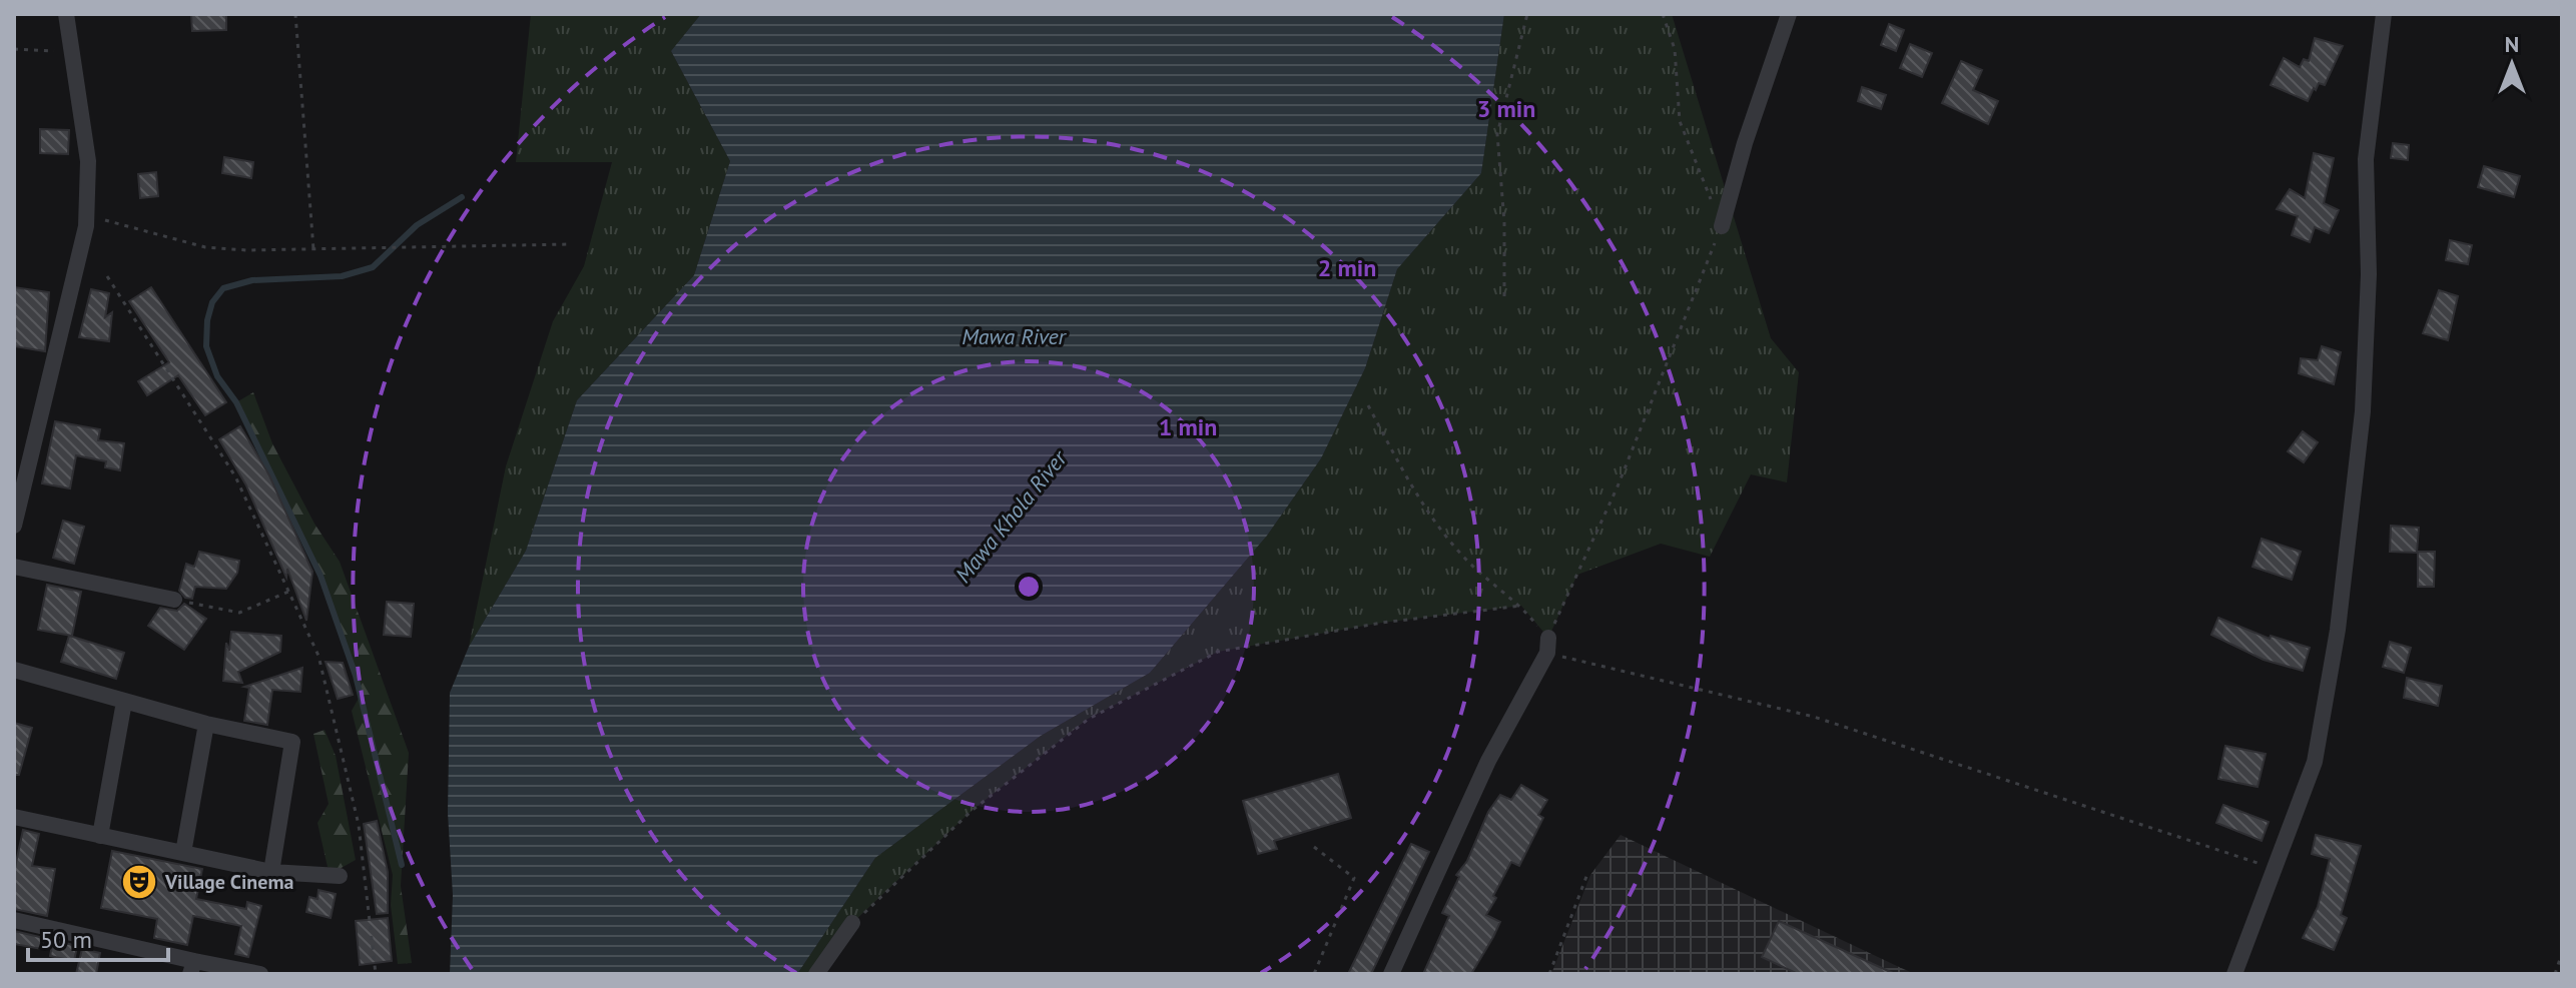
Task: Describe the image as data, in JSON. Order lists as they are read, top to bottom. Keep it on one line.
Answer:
{"water":["Mawa River","Mawa Khola River"],"places":{"theatre":["Village Cinema"]},"scale_bar":"50 m","north":"top","rings":["3 min","2 min","1 min"]}
